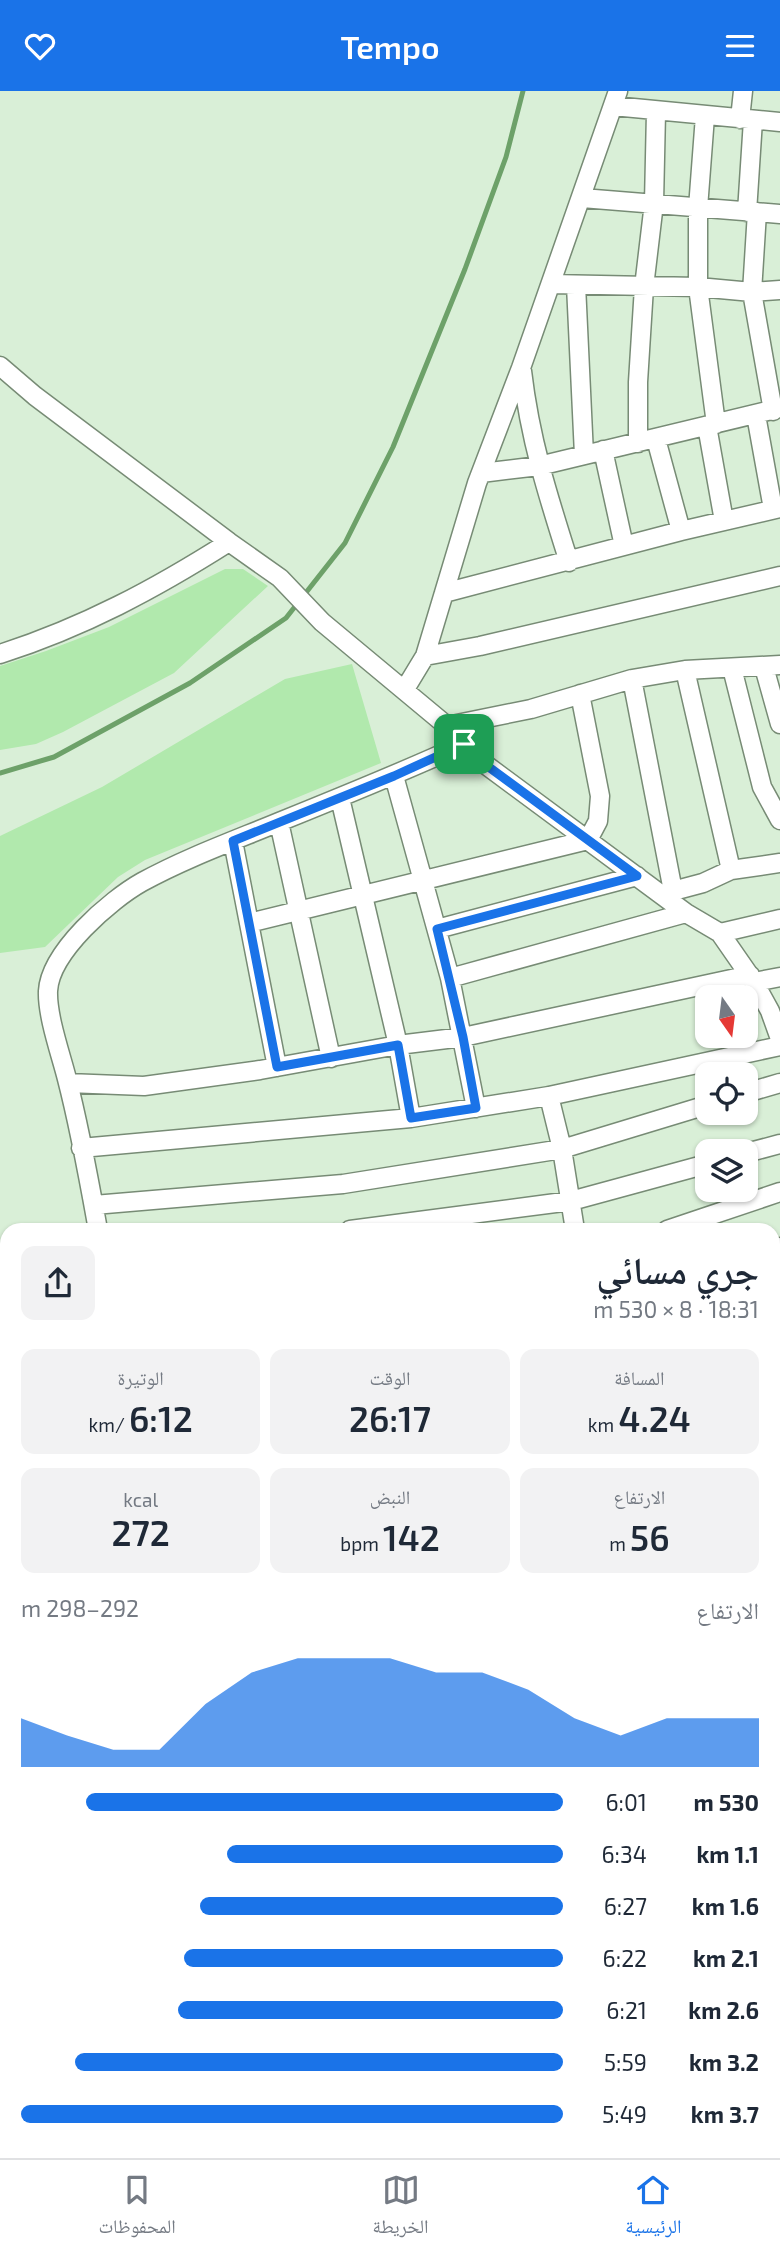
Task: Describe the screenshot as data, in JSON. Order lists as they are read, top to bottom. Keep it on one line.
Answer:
{"north":"bottom","page":{"header":"Tempo","heading":["جري مسائي","18:31 · 8 × 530 m"],"stats":[["المسافة","4.24 km"],["الوقت","26:17"],["الوتيرة","6:12 /km"],["الارتفاع","56 m"],["النبض","142 bpm"],["kcal","272"]],"chart":["الارتفاع","292–298 m"],"list":[{"name":"530 m","note":"6:01"},{"name":"1.1 km","note":"6:34"},{"name":"1.6 km","note":"6:27"},{"name":"2.1 km","note":"6:22"},{"name":"2.6 km","note":"6:21"},{"name":"3.2 km","note":"5:59"},{"name":"3.7 km","note":"5:49"}],"tabs":["الرئيسية","الخريطة","المحفوظات"]}}
